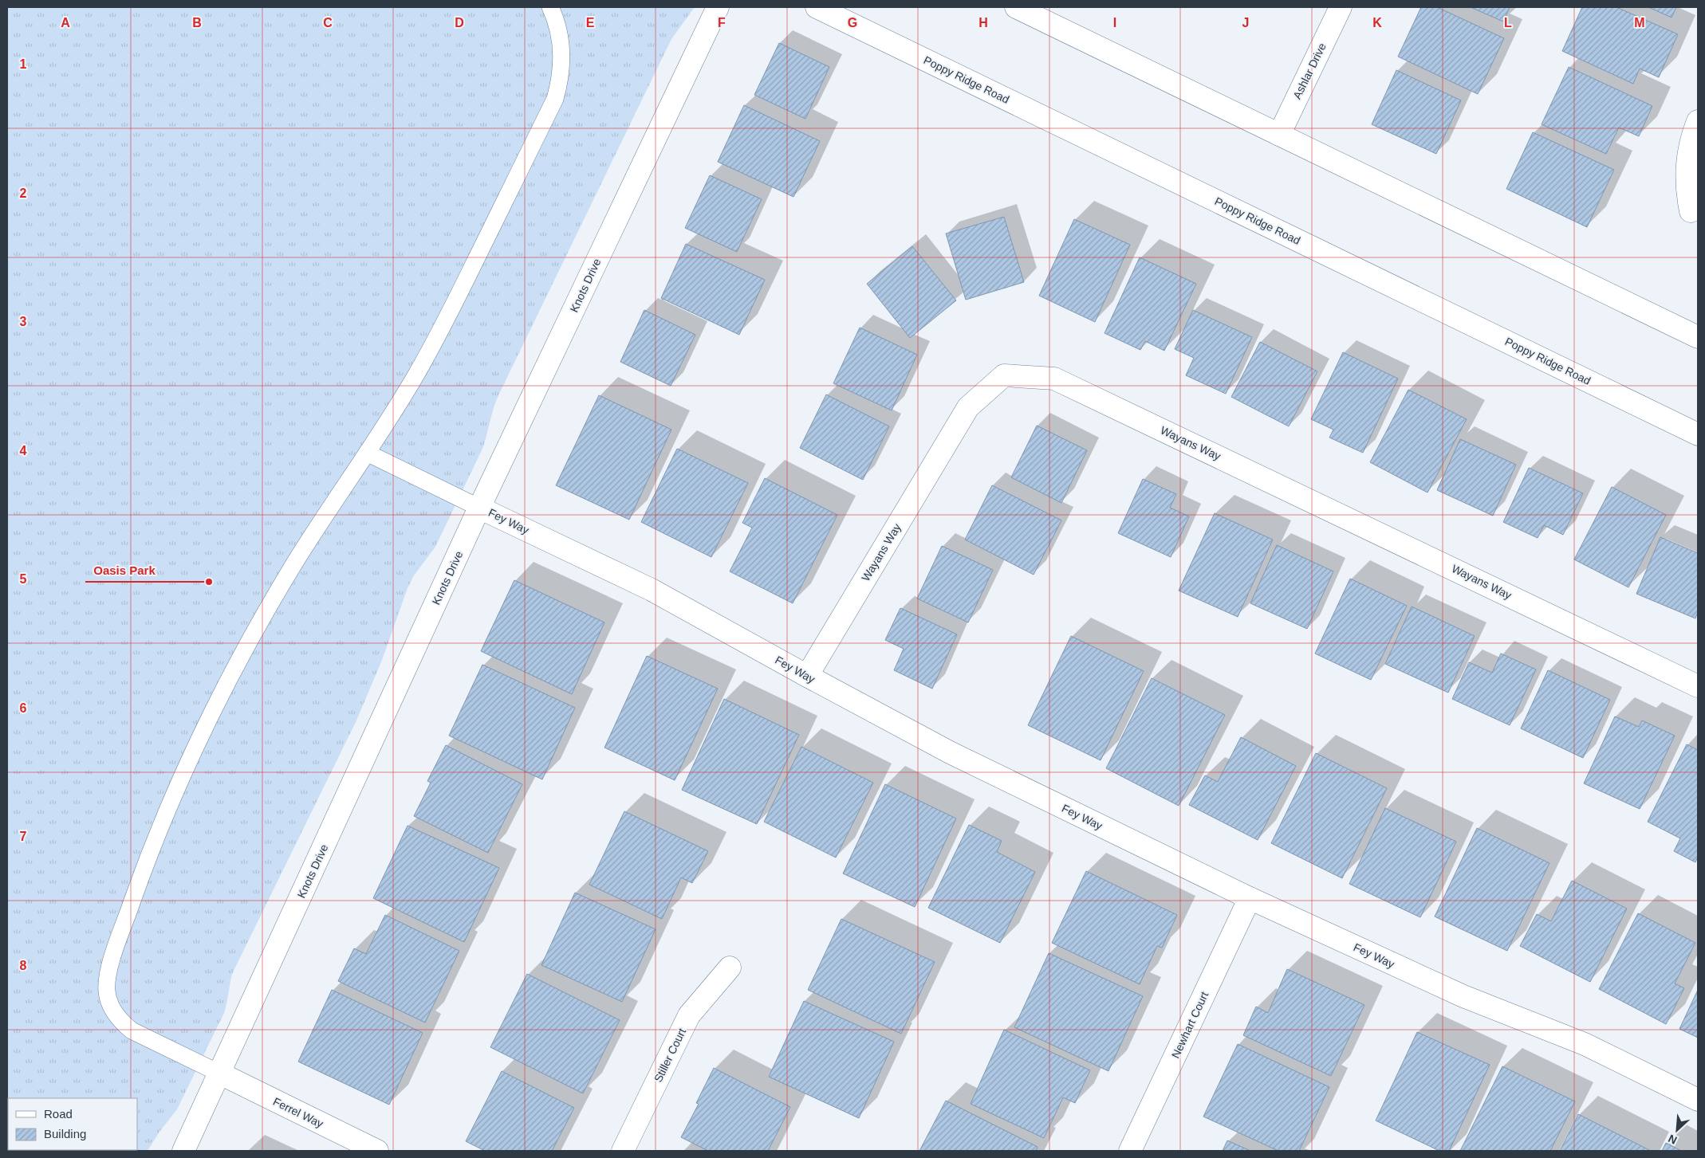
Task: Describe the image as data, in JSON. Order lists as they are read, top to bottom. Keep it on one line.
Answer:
{"streets":{"street":["Ashlar Drive","Poppy Ridge Road","Knots Drive","Wayans Way","Fey Way","Newhart Court","Stiller Court","Ferrel Way"]},"crossings":[["Knots Drive","Fey Way"],["Knots Drive","Ferrel Way"],["Wayans Way","Fey Way"],["Fey Way","Newhart Court"]],"places":["Oasis Park"],"legend":["Road","Building"],"north":"bottom left","grid":{"columns":["A","B","C","D","E","F","G","H","I","J","K","L","M"],"rows":["1","2","3","4","5","6","7","8"]}}
